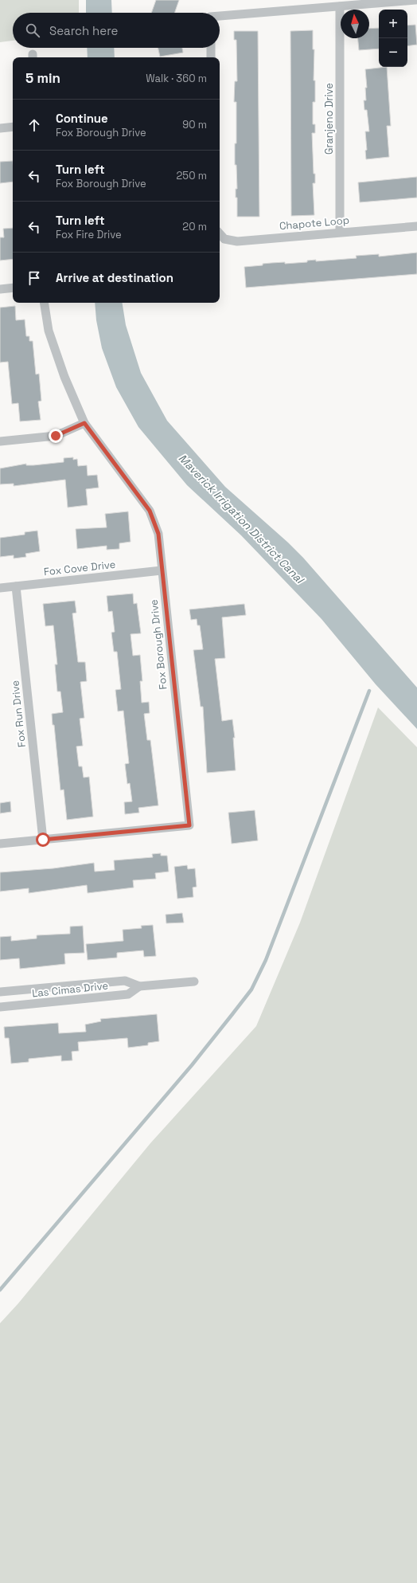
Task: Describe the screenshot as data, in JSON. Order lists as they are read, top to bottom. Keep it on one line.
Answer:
{"streets":{"street":["Granjeno Drive","Chapote Loop","Fox Cove Drive","Fox Borough Drive","Fox Run Drive","Las Cimas Drive"]},"crossings":[["Granjeno Drive","Chapote Loop"],["Fox Cove Drive","Fox Borough Drive"],["Fox Cove Drive","Fox Run Drive"],["Fox Borough Drive","Fox Run Drive"]],"water":["Maverick Irrigation District Canal"],"north":"top","page":{"map_buttons":["+","−"],"search":"Search here","heading":["5 min","Walk · 360 m"],"list":[["Continue","Fox Borough Drive","90 m"],["Turn left","Fox Borough Drive","250 m"],["Turn left","Fox Fire Drive","20 m"],"Arrive at destination"]}}
